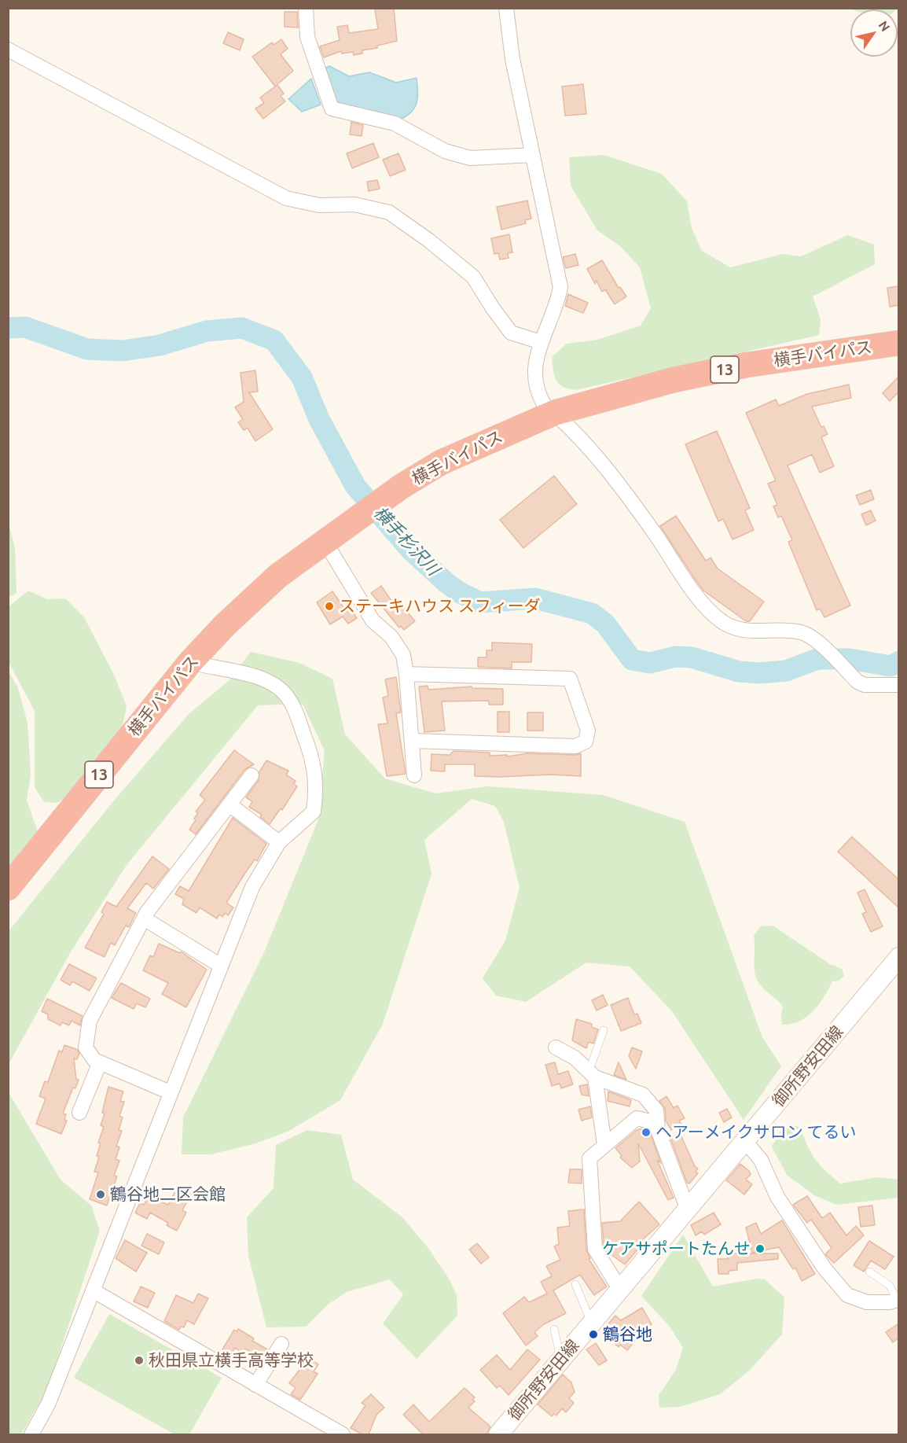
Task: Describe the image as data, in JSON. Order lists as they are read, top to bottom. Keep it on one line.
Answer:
{"streets":{"highway":["横手バイパス","13"],"main road":["御所野安田線"]},"water":["横手杉沢川"],"places":["ステーキハウス スフィーダ","ヘアーメイクサロン てるい","鶴谷地二区会館","ケアサポートたんせ","鶴谷地","秋田県立横手高等学校"],"north":"top right"}
